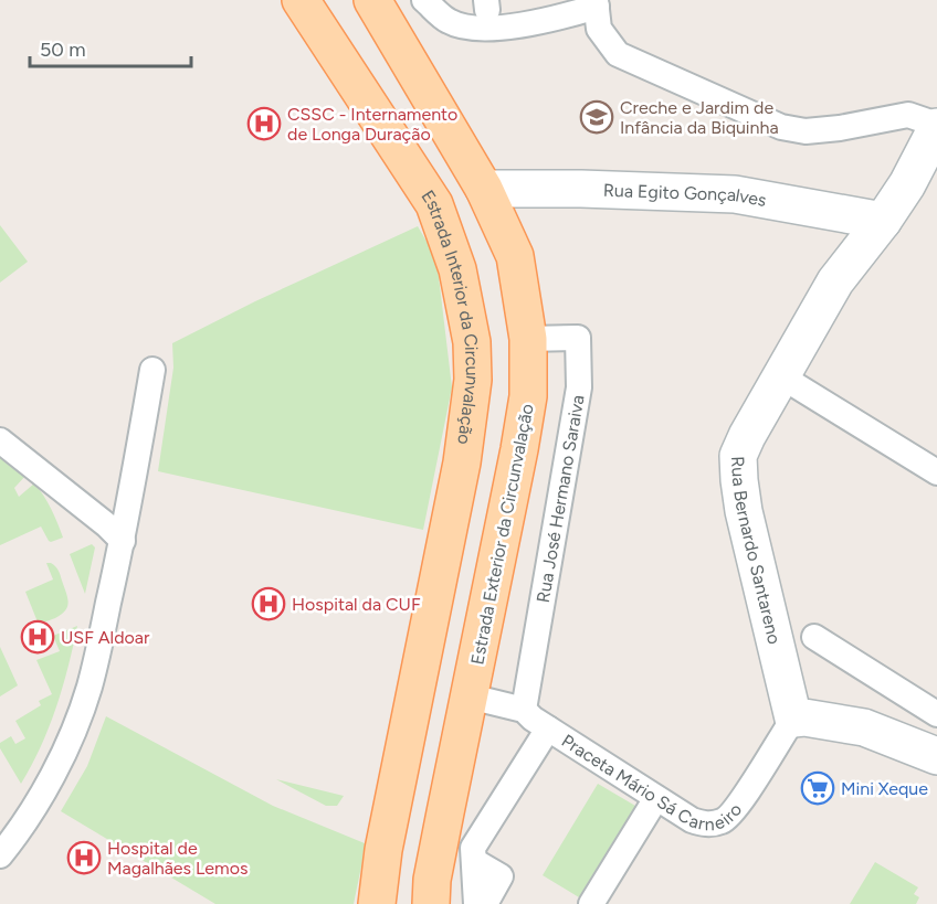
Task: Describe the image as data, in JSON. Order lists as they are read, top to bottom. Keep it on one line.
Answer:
{"streets":{"main road":["Estrada Interior da Circunvalação","Estrada Exterior da Circunvalação"],"street":["Rua Egito Gonçalves","Rua José Hermano Saraiva","Rua Bernardo Santareno","Praceta Mário Sá Carneiro"]},"crossings":[["Rua Egito Gonçalves","Estrada Exterior da Circunvalação"],["Rua Egito Gonçalves","Rua Bernardo Santareno"],["Rua José Hermano Saraiva","Estrada Exterior da Circunvalação"],["Rua José Hermano Saraiva","Praceta Mário Sá Carneiro"],["Estrada Exterior da Circunvalação","Praceta Mário Sá Carneiro"],["Rua Bernardo Santareno","Praceta Mário Sá Carneiro"]],"places":{"school or university":["Creche e Jardim de Infância da Biquinha"],"hospital":["CSSC - Internamento de Longa Duração","Hospital da CUF","USF Aldoar","Hospital de Magalhães Lemos"],"supermarket":["Mini Xeque"]},"scale_bar":"50 m"}
